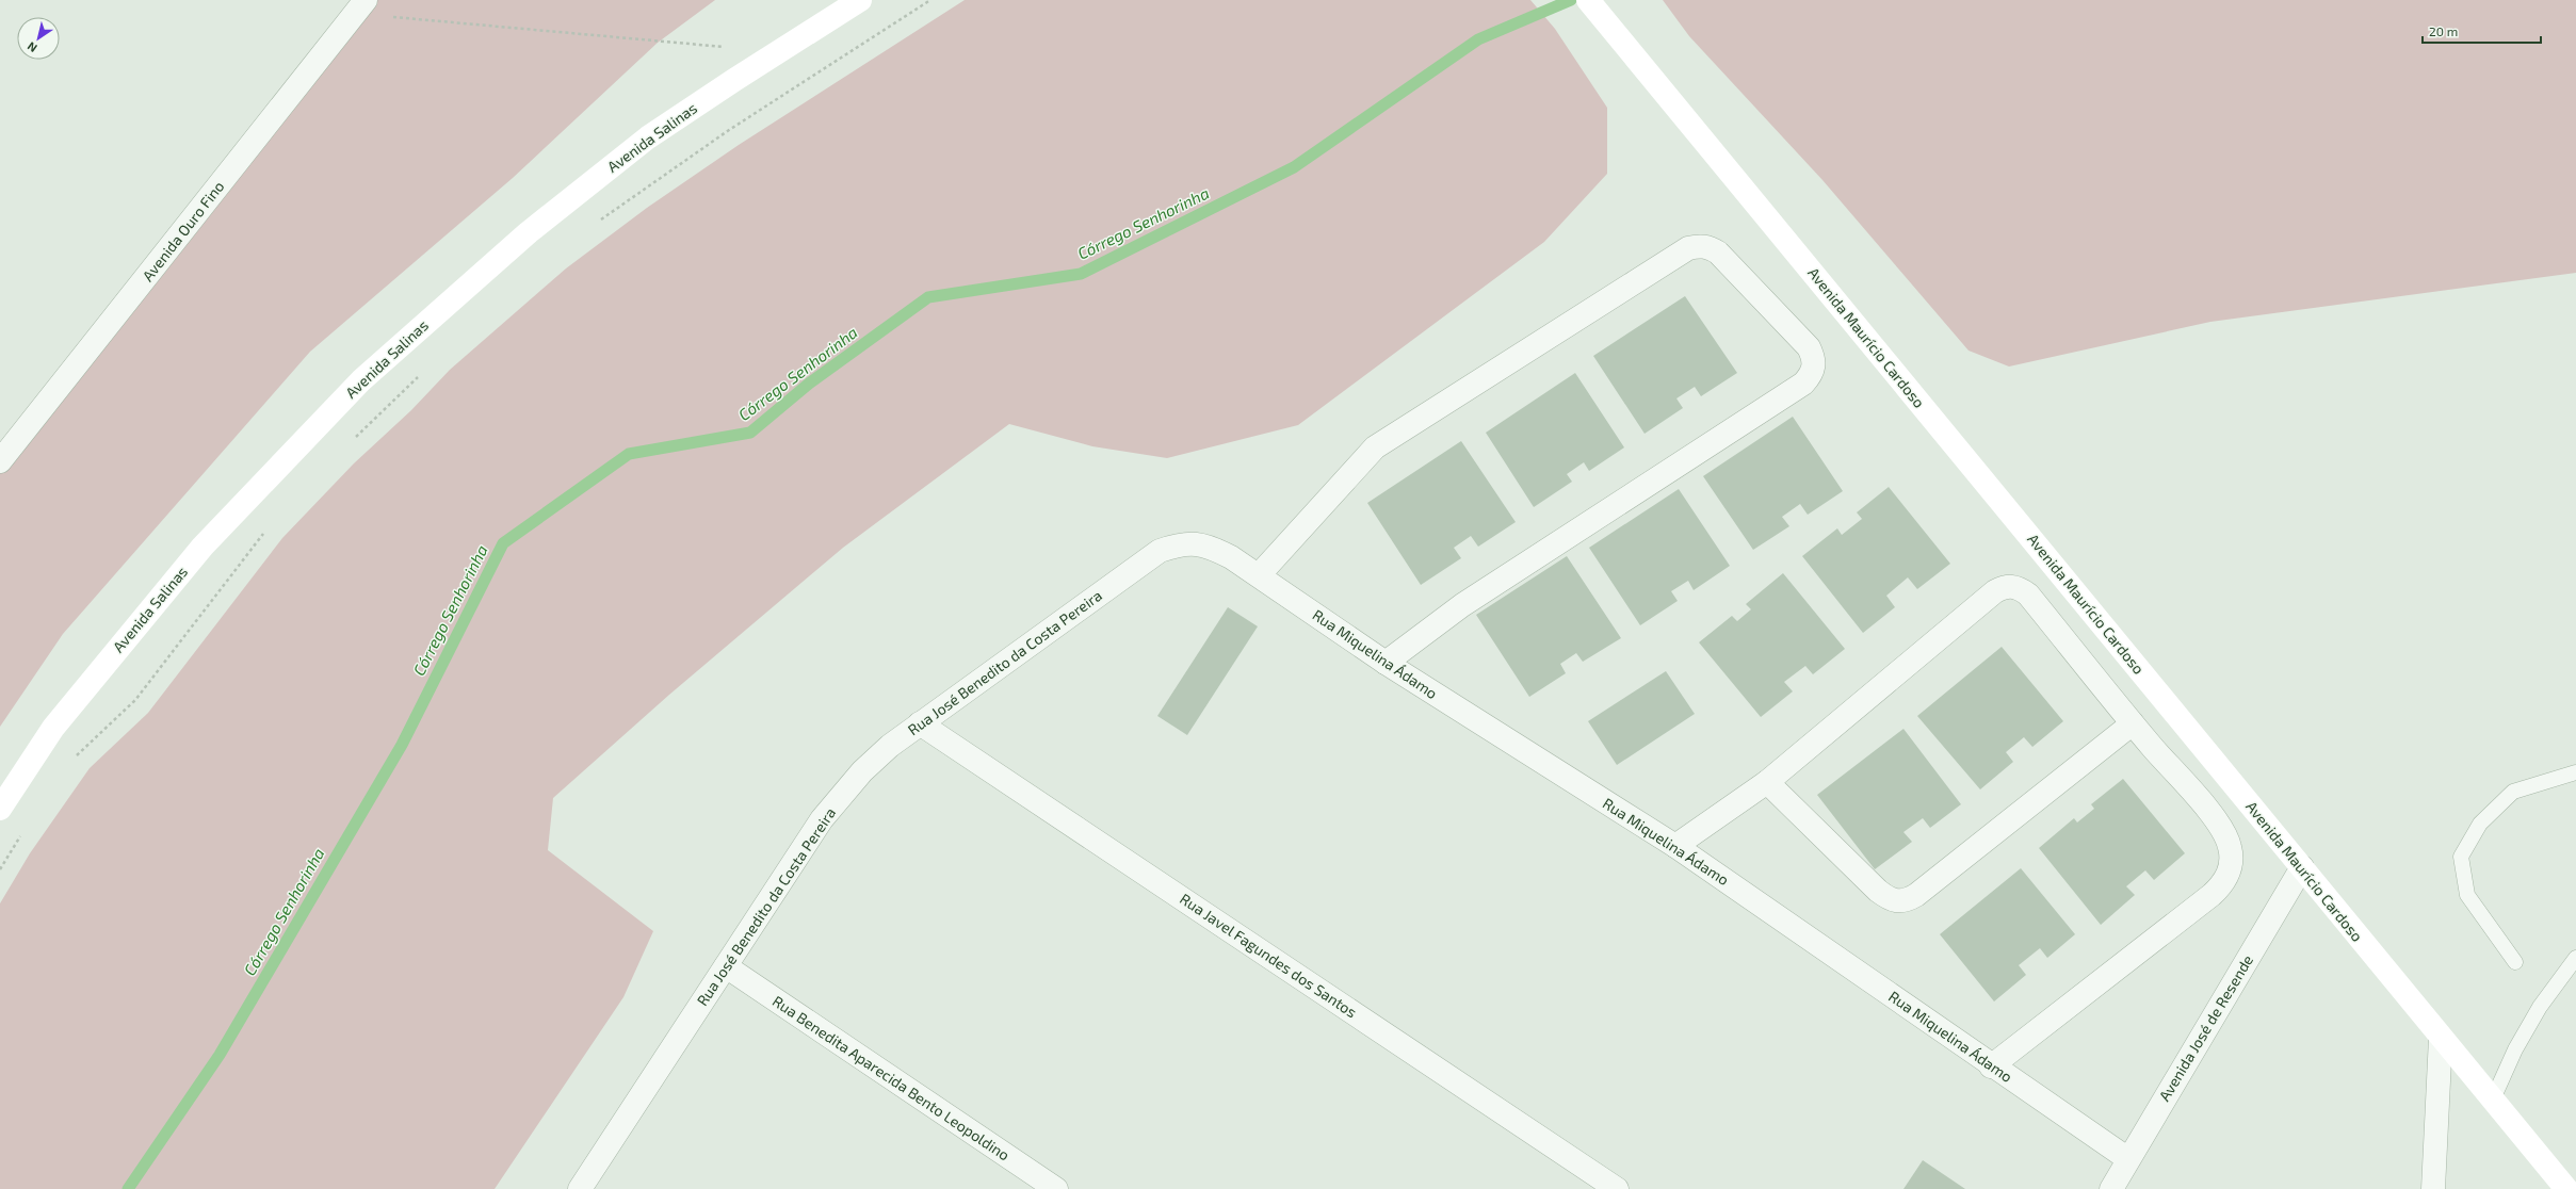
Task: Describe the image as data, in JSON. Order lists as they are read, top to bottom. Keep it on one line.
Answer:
{"streets":{"street":["Avenida Salinas","Avenida Ouro Fino","Avenida Maurício Cardoso","Rua Miquelina Ádamo","Rua José Benedito da Costa Pereira","Rua Javel Fagundes dos Santos","Avenida José de Resende","Rua Benedita Aparecida Bento Leopoldino"]},"crossings":[["Avenida Maurício Cardoso","Avenida José de Resende"],["Rua Miquelina Ádamo","Rua José Benedito da Costa Pereira"],["Rua Miquelina Ádamo","Avenida José de Resende"],["Rua José Benedito da Costa Pereira","Rua Javel Fagundes dos Santos"],["Rua José Benedito da Costa Pereira","Rua Benedita Aparecida Bento Leopoldino"]],"water":["Córrego Senhorinha"],"scale_bar":"20 m","north":"bottom left"}
